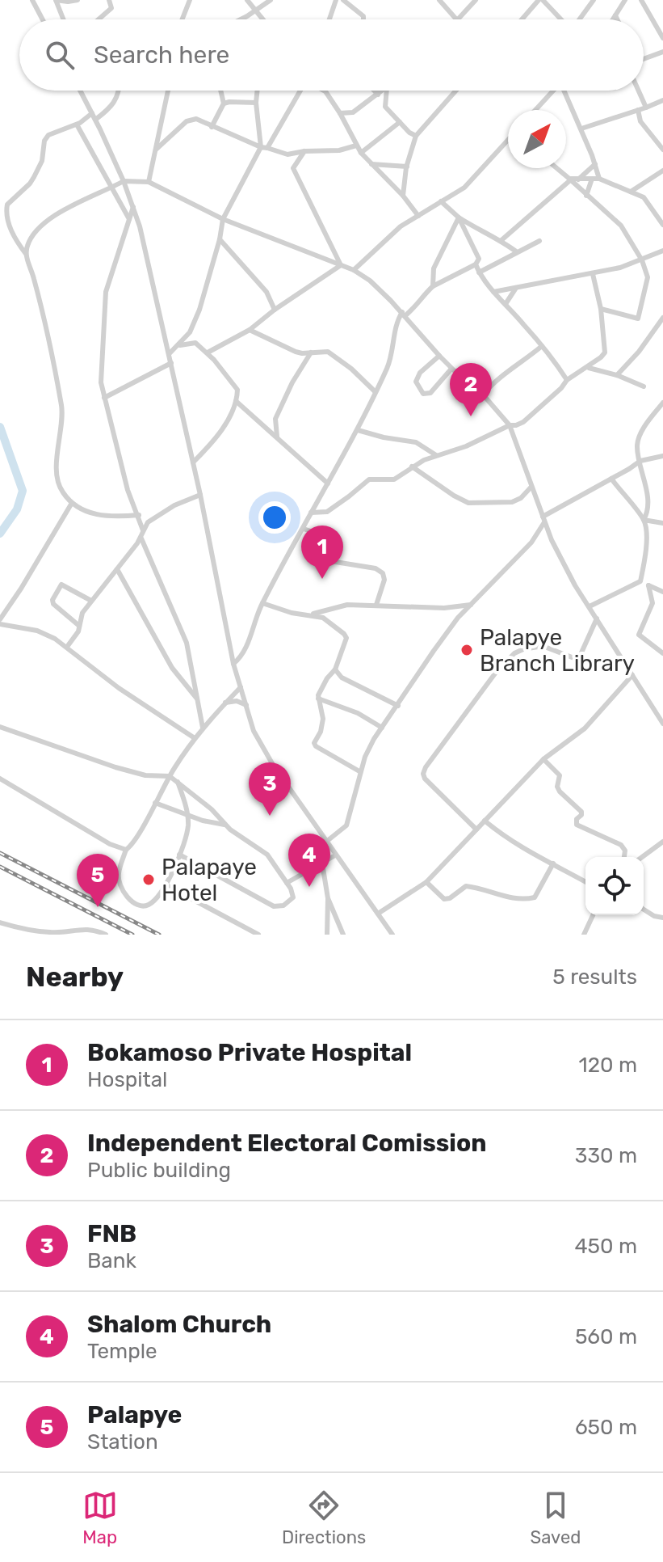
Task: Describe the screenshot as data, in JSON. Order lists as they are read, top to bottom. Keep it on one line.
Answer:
{"places":["Palapye Branch Library","Palapaye Hotel"],"north":"top right","page":{"search":"Search here","pins":["2","1","3","4","5"],"heading":["Nearby","5 results"],"list":[{"mark":"1","name":"Bokamoso Private Hospital","note":"Hospital","value":"120 m"},{"mark":"2","name":"Independent Electoral Comission","note":"Public building","value":"330 m"},{"mark":"3","name":"FNB","note":"Bank","value":"450 m"},{"mark":"4","name":"Shalom Church","note":"Temple","value":"560 m"},{"mark":"5","name":"Palapye","note":"Station","value":"650 m"}],"nav":["Map","Directions","Saved"]}}
